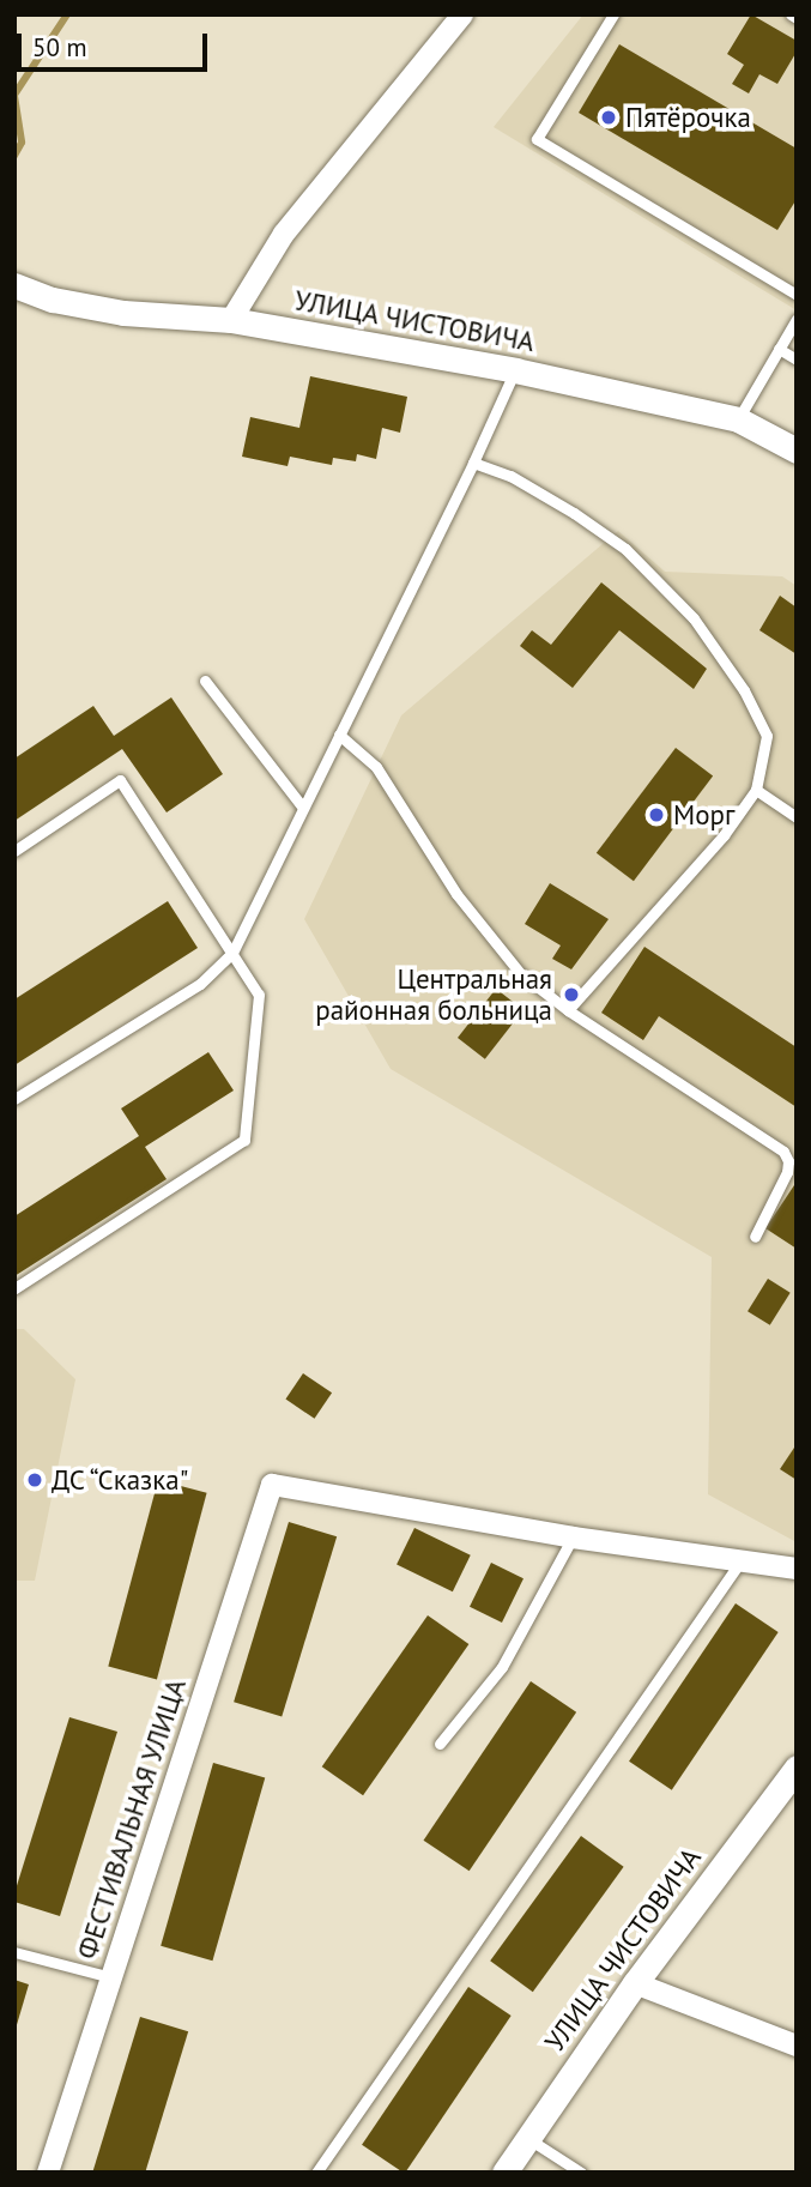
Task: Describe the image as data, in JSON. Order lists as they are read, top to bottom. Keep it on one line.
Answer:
{"streets":{"street":["УЛИЦА ЧИСТОВИЧА","ФЕСТИВАЛЬНАЯ УЛИЦА"]},"places":["Пятёрочка","Морг","Центральная районная больница","ДС “Сказка\""],"scale_bar":"50 m"}
